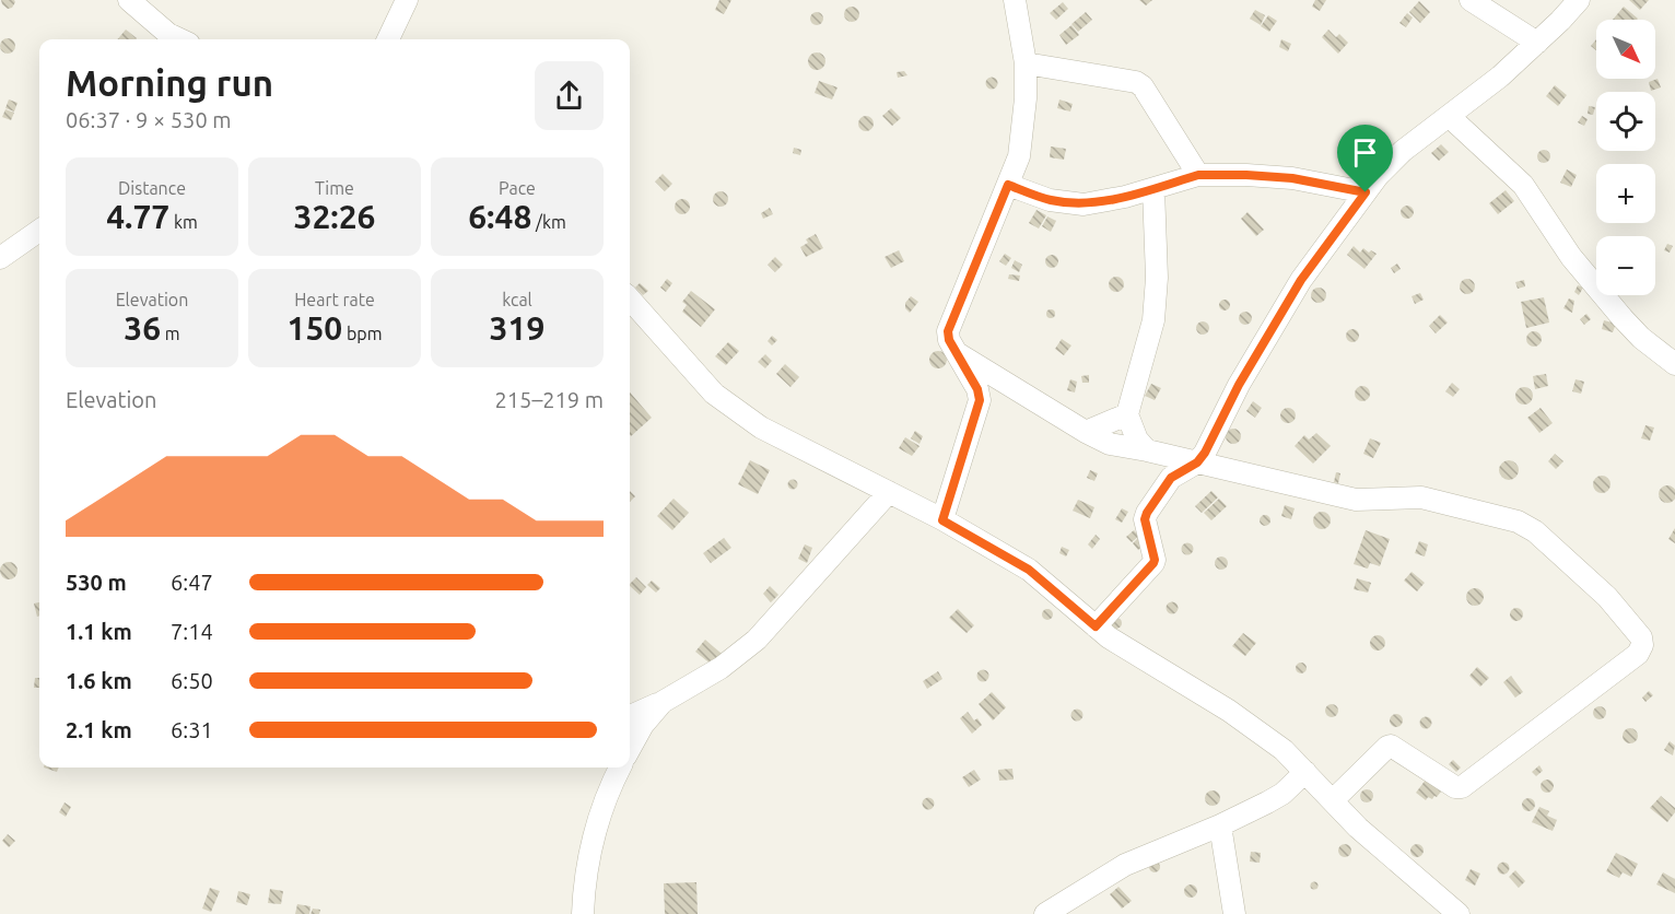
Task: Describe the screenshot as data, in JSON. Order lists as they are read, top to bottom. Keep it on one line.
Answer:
{"north":"bottom right","page":{"map_buttons":["+","−"],"heading":["Morning run","06:37 · 9 × 530 m"],"stats":[["Distance","4.77 km"],["Time","32:26"],["Pace","6:48 /km"],["Elevation","36 m"],["Heart rate","150 bpm"],["kcal","319"]],"chart":["Elevation","215–219 m"],"list":[{"name":"530 m","note":"6:47"},{"name":"1.1 km","note":"7:14"},{"name":"1.6 km","note":"6:50"},{"name":"2.1 km","note":"6:31"}]}}
